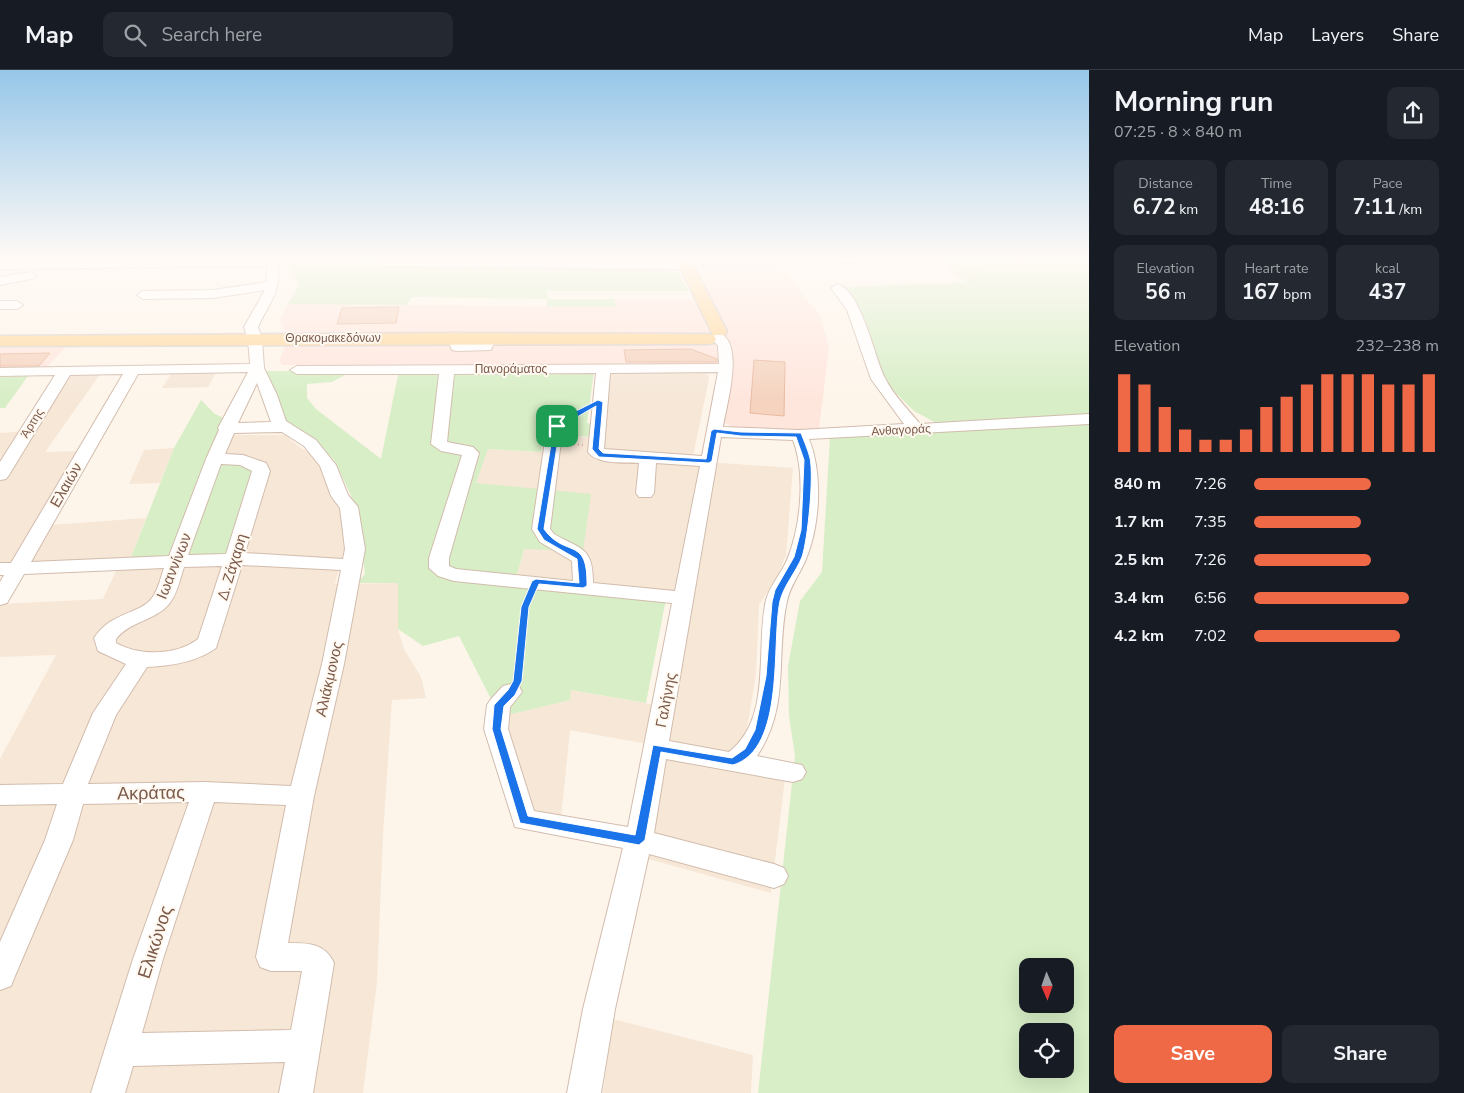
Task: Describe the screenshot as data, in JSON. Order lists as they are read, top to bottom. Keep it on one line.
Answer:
{"streets":{"main road":["Θρακομακεδόνων"],"street":["Πανοράματος","Άρτης","Ανθαγοράς","Ελαιών","Ιωαννίνων","Δ. Ζάχαρη","Αλιάκμονος","Γαλήνης","Ακράτας","Ελικώνος"]},"crossings":[["Θρακομακεδόνων","Γαλήνης"],["Πανοράματος","Γαλήνης"],["Ανθαγοράς","Γαλήνης"],["Ιωαννίνων","Δ. Ζάχαρη"],["Αλιάκμονος","Ακράτας"],["Ακράτας","Ελικώνος"]],"north":"bottom","page":{"header":"Map","search":"Search here","nav":["Map","Layers","Share"],"heading":["Morning run","07:25 · 8 × 840 m"],"stats":[["Distance","6.72 km"],["Time","48:16"],["Pace","7:11 /km"],["Elevation","56 m"],["Heart rate","167 bpm"],["kcal","437"]],"chart":["Elevation","232–238 m"],"list":[{"name":"840 m","note":"7:26"},{"name":"1.7 km","note":"7:35"},{"name":"2.5 km","note":"7:26"},{"name":"3.4 km","note":"6:56"},{"name":"4.2 km","note":"7:02"}],"buttons":["Save","Share"]}}
